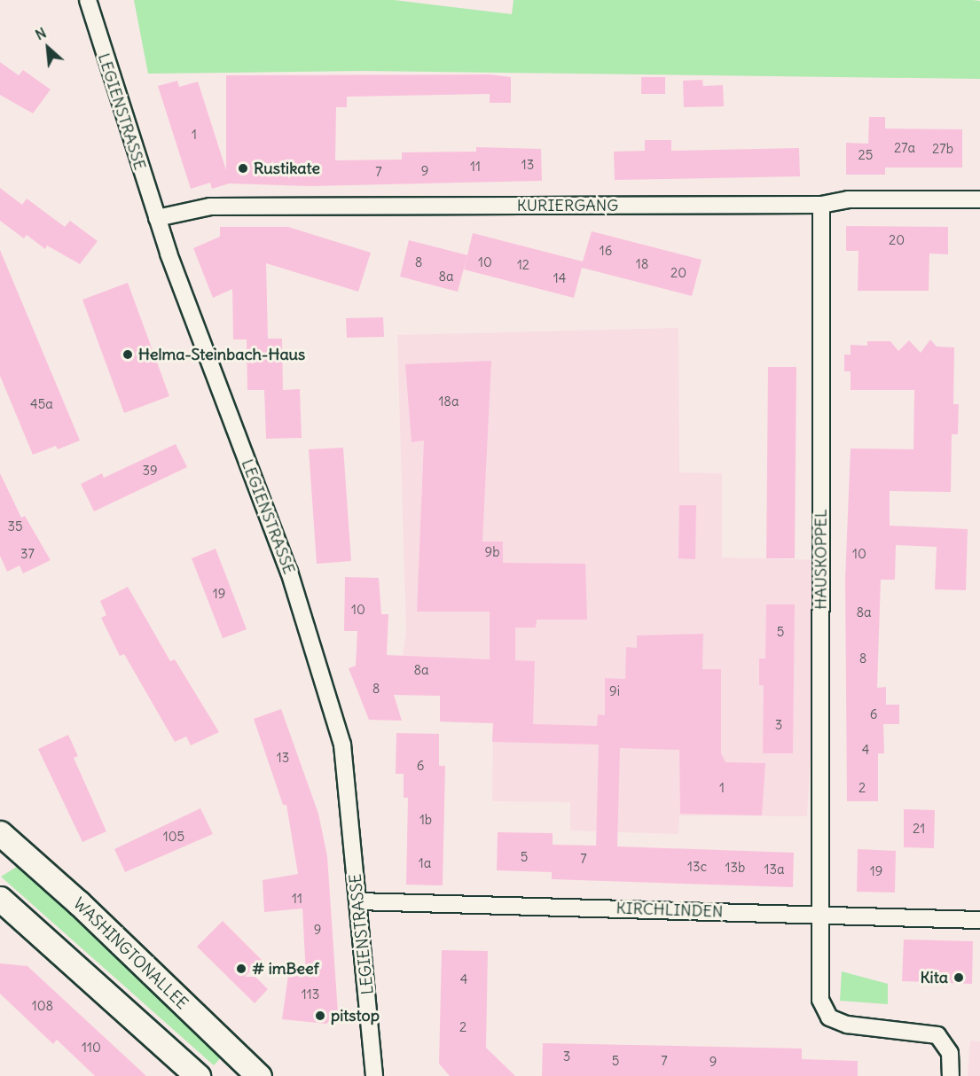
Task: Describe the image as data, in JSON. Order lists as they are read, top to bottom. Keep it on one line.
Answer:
{"streets":{"street":["LEGIENSTRASSE","KURIERGANG","HAUSKOPPEL","KIRCHLINDEN","WASHINGTONALLEE"]},"crossings":[["LEGIENSTRASSE","KURIERGANG"],["LEGIENSTRASSE","KIRCHLINDEN"],["KURIERGANG","HAUSKOPPEL"],["HAUSKOPPEL","KIRCHLINDEN"]],"places":["Rustikate","Helma-Steinbach-Haus","# imBeef","Kita","pitstop"],"house_numbers":["1","27a","27b","25","13","11","9","7","20","16","8","10","18","12","20","8a","14","18a","45a","39","35","9b","37","10","19","10","8a","5","8","8a","8","9i","6","3","4","13","6","1","2","1b","21","105","5","7","1a","13c","13b","13a","19","11","9","4","113","108","2","110","3","5","7","9"],"north":"top left"}
